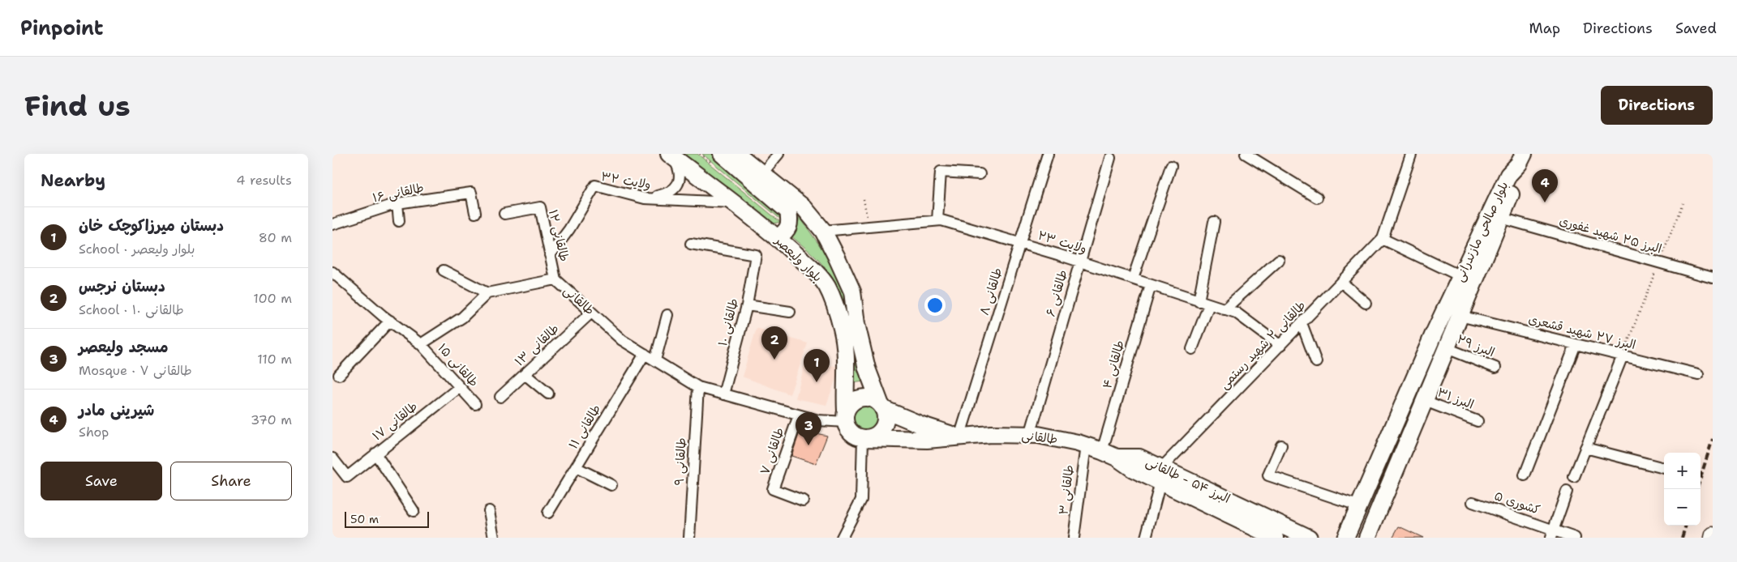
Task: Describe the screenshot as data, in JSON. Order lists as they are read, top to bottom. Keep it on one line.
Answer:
{"streets":{"main road":["بلوار صالحی مازندرانی","بلوار ولیعصر","طالقانی","البرز ۵۴ - طالقانی"],"street":["ولایت ۳۲","طالقانی ۱۶","البرز ۲۵ شهید غفوری","طالقانی ۱۲","ولایت ٣۳","طالقانی ۸","طالقانی ۶","طالقانی ۱۰","البرز ۲۷ شهید قشعری","طالقانی ۱۳","طالقانی ۲ شهید رستمی","البرز ۲۹","طالقانی ۴","طالقانی ۱۵","البرز ۳۱","طالقانی ۱۷","طالقانی ۱۱","طالقانی ۷","طالقانی ۹","طالقانی ۳","کشوری ۵"]},"crossings":[["ولایت ۳۲","طالقانی ۱۲"],["ولایت ۳۲","بلوار ولیعصر"],["بلوار صالحی مازندرانی","البرز ۲۵ شهید غفوری"],["بلوار صالحی مازندرانی","البرز ۲۷ شهید قشعری"],["بلوار صالحی مازندرانی","البرز ۲۹"],["بلوار صالحی مازندرانی","البرز ۳۱"],["طالقانی ۱۲","طالقانی"],["ولایت ٣۳","بلوار ولیعصر"],["ولایت ٣۳","طالقانی ۸"],["ولایت ٣۳","طالقانی ۶"],["ولایت ٣۳","طالقانی ۲ شهید رستمی"],["ولایت ٣۳","طالقانی ۴"],["بلوار ولیعصر","طالقانی"],["طالقانی ۸","طالقانی"],["طالقانی ۶","طالقانی"],["طالقانی","طالقانی ۱۰"],["طالقانی","طالقانی ۱۳"],["طالقانی","طالقانی ۴"],["طالقانی","طالقانی ۱۱"],["طالقانی","طالقانی ۷"],["طالقانی","طالقانی ۹"],["طالقانی","البرز ۵۴ - طالقانی"],["طالقانی","طالقانی ۳"],["طالقانی ۲ شهید رستمی","البرز ۵۴ - طالقانی"],["طالقانی ۴","البرز ۵۴ - طالقانی"],["طالقانی ۱۵","طالقانی ۱۷"]],"scale_bar":"50 m","page":{"header":"Pinpoint","nav":["Map","Directions","Saved"],"buttons":["Directions",["Save","Share"]],"title":"Find us","heading":["Nearby","4 results"],"pins":["4","2","1","3"],"list":[{"mark":"1","name":"دبستان میرزاکوچک خان","note":"School · بلوار ولیعصر","value":"80 m"},{"mark":"2","name":"دبستان نرجس","note":"School · طالقانی ۱۰","value":"100 m"},{"mark":"3","name":"مسجد ولیعصر","note":"Mosque · طالقانی ۷","value":"110 m"},{"mark":"4","name":"شیرینی مادر","note":"Shop","value":"370 m"}],"map_buttons":["+","−"],"scale":"50 m"}}
